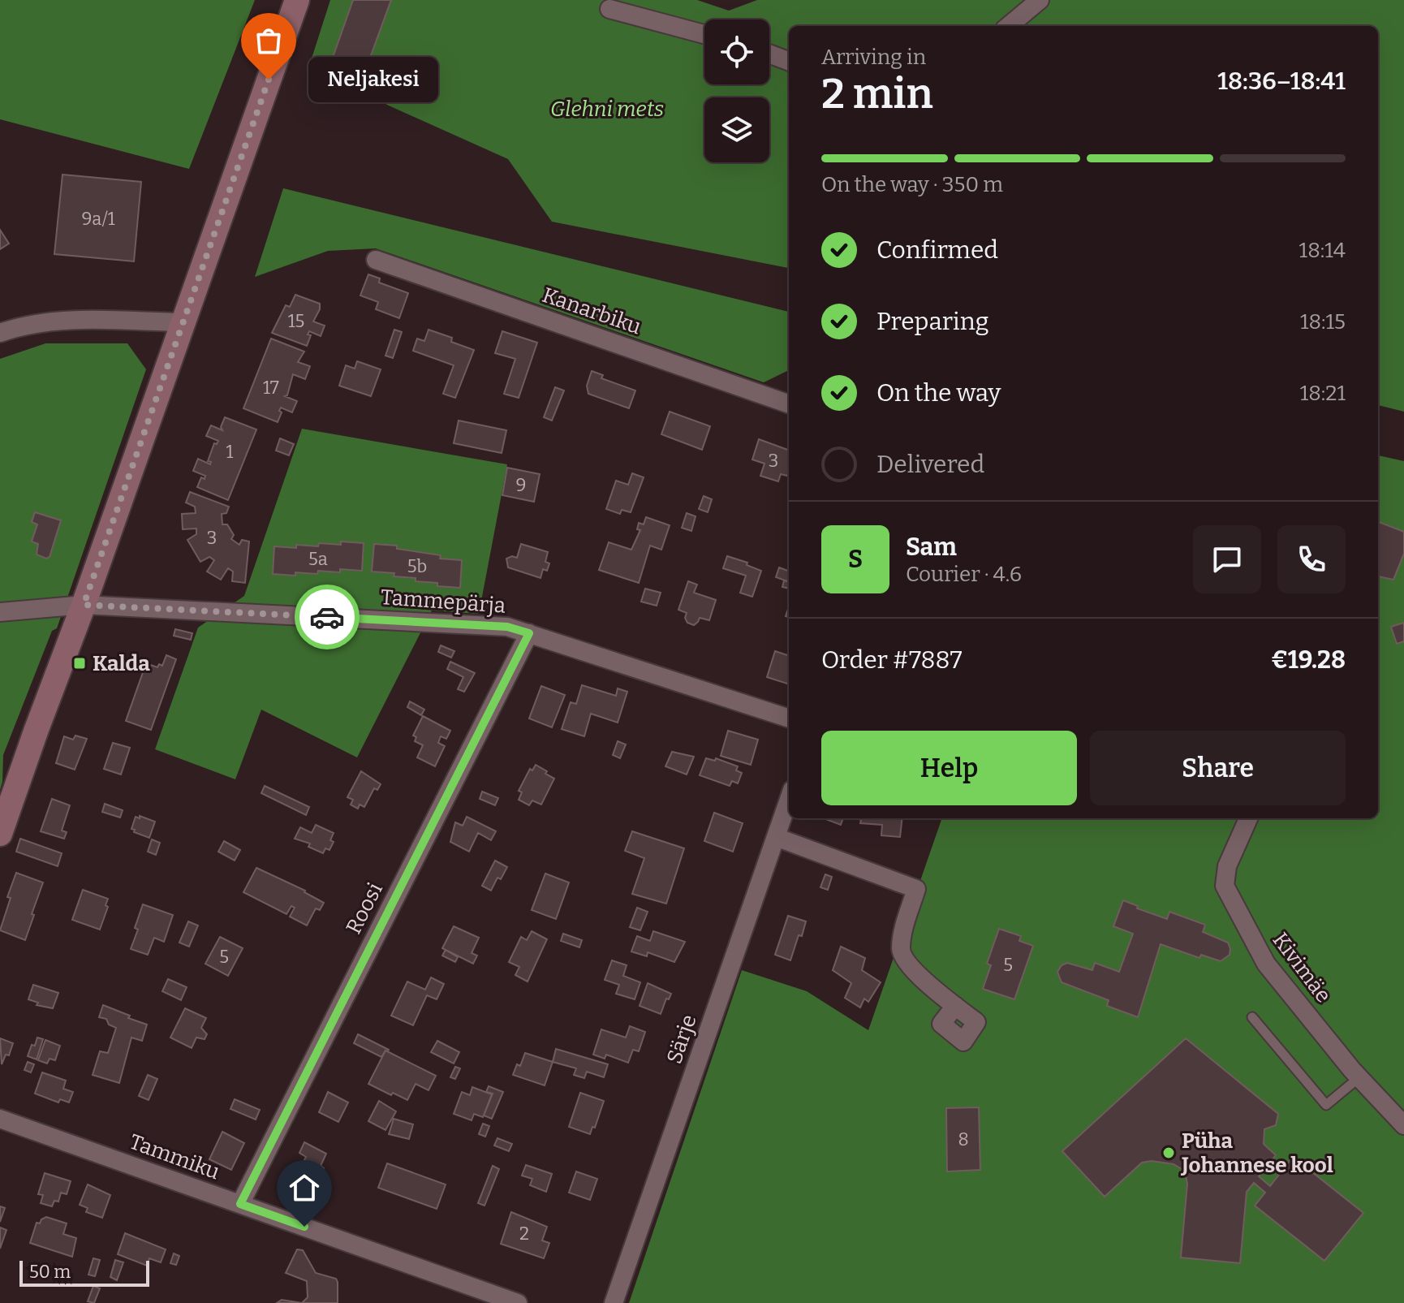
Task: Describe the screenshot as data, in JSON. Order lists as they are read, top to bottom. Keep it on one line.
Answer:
{"streets":{"street":["Kanarbiku","Tammepärja","Roosi","Kivimäe","Särje","Tammiku"]},"crossings":[["Tammepärja","Roosi"],["Roosi","Tammiku"]],"parks":["Glehni mets"],"places":{"other":["Neljakesi","Püha Johannese kool"],"transit":["Kalda"]},"house_numbers":["9a/1","15","17","1","3","9","3","5a","5b","5","5","8","2"],"scale_bar":"50 m","page":{"heading":["2 min","Arriving in","18:36–18:41"],"panel":["Sam","Courier · 4.6","Order #7887","€19.28"],"bubble":"Neljakesi","bar":"On the way · 350 m","list":[["Confirmed","18:14"],["Preparing","18:15"],["On the way","18:21"],"Delivered"],"round":"S","buttons":["Help","Share"],"scale":"50 m"}}
